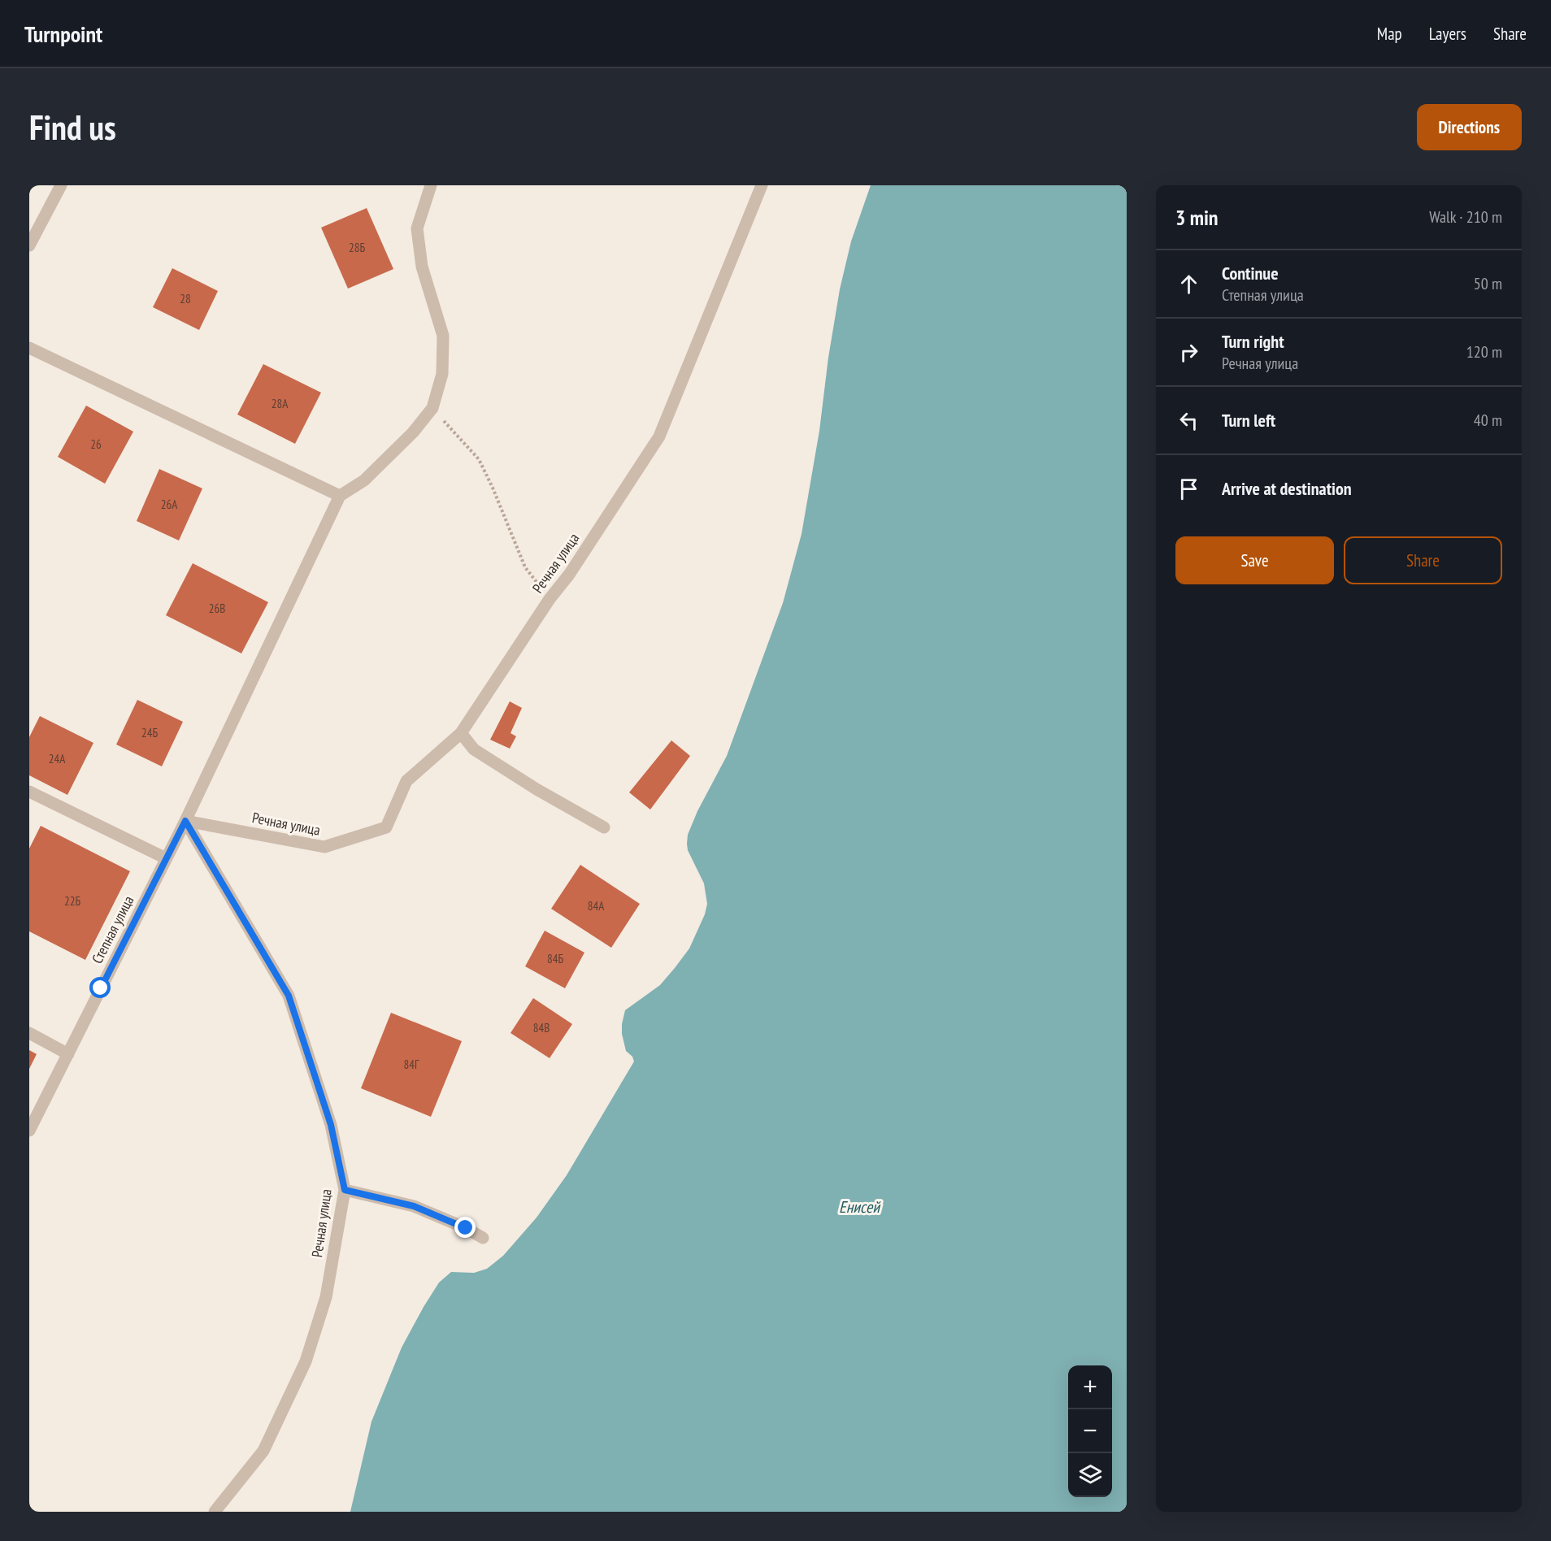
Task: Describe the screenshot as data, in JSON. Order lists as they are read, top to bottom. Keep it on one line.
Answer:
{"streets":{"street":["Речная улица","Степная улица"]},"crossings":[["Речная улица","Степная улица"]],"water":["Енисей"],"house_numbers":["28Б","28","28А","26","26А","26В","24Б","24А","22Б","84А","84Б","84В","84Г"],"page":{"header":"Turnpoint","nav":["Map","Layers","Share"],"buttons":["Directions",["Save","Share"]],"title":"Find us","heading":["3 min","Walk · 210 m"],"list":[["Continue","Степная улица","50 m"],["Turn right","Речная улица","120 m"],["Turn left","40 m"],"Arrive at destination"],"map_buttons":["+","−"]}}
